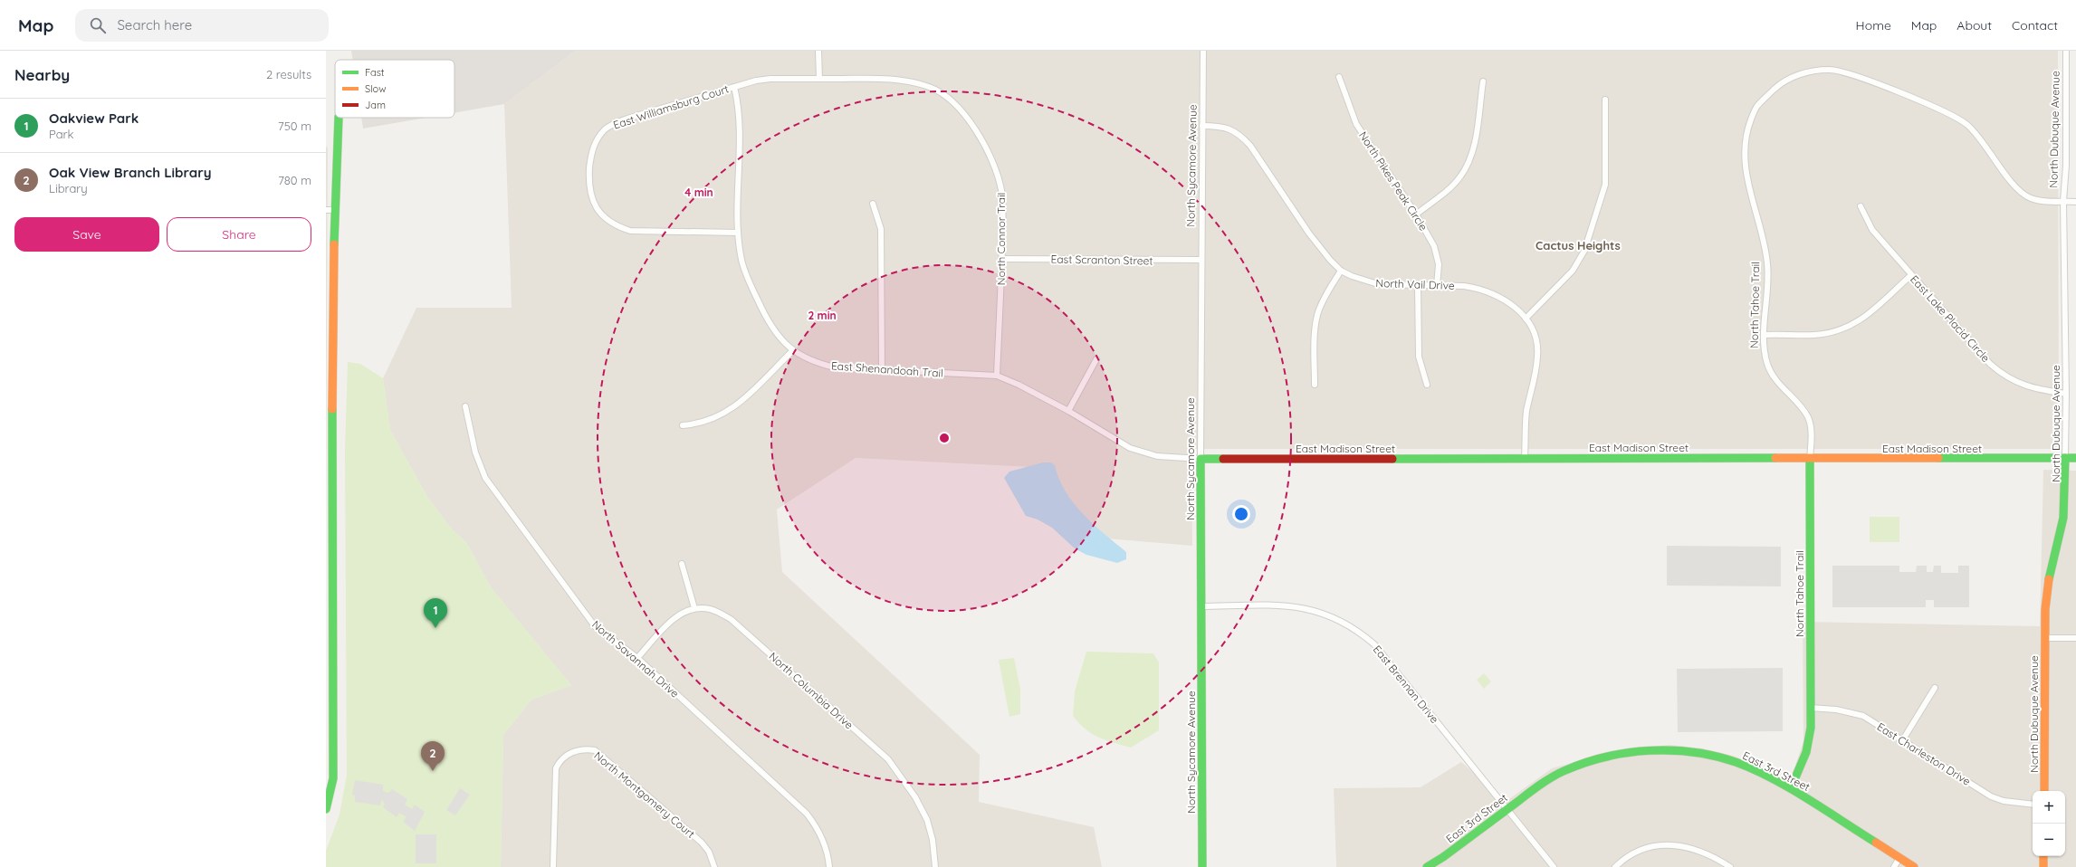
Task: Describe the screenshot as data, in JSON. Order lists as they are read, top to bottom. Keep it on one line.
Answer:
{"streets":{"street":["East Williamsburg Court","North Dubuque Avenue","North Sycamore Avenue","North Pikes Peak Circle","North Connor Trail","East Scranton Street","North Vail Drive","North Tahoe Trail","East Lake Placid Circle","East Shenandoah Trail","East Madison Street","North Savannah Drive","East Brennan Drive","North Columbia Drive","East Charleston Drive","East 3rd Street","North Montgomery Court"]},"crossings":[["East Williamsburg Court","North Connor Trail"],["East Williamsburg Court","East Shenandoah Trail"],["North Dubuque Avenue","North Tahoe Trail"],["North Dubuque Avenue","East Lake Placid Circle"],["North Dubuque Avenue","East Madison Street"],["North Sycamore Avenue","East Scranton Street"],["North Sycamore Avenue","North Vail Drive"],["North Sycamore Avenue","East Shenandoah Trail"],["North Sycamore Avenue","East Madison Street"],["North Sycamore Avenue","East Brennan Drive"],["North Pikes Peak Circle","North Vail Drive"],["North Connor Trail","East Scranton Street"],["North Connor Trail","East Shenandoah Trail"],["North Vail Drive","East Madison Street"],["North Tahoe Trail","East Madison Street"],["North Tahoe Trail","East Charleston Drive"],["North Tahoe Trail","East 3rd Street"],["East Shenandoah Trail","East Madison Street"],["North Savannah Drive","North Columbia Drive"],["East Brennan Drive","East 3rd Street"]],"districts":["Cactus Heights"],"legend":["Fast","Slow","Jam"],"page":{"header":"Map","search":"Search here","nav":["Home","Map","About","Contact"],"heading":["Nearby","2 results"],"list":[{"mark":"1","name":"Oakview Park","note":"Park","value":"750 m"},{"mark":"2","name":"Oak View Branch Library","note":"Library","value":"780 m"}],"buttons":["Save","Share"],"pins":["1","2"],"map_buttons":["+","−"]},"rings":["4 min","2 min"]}
